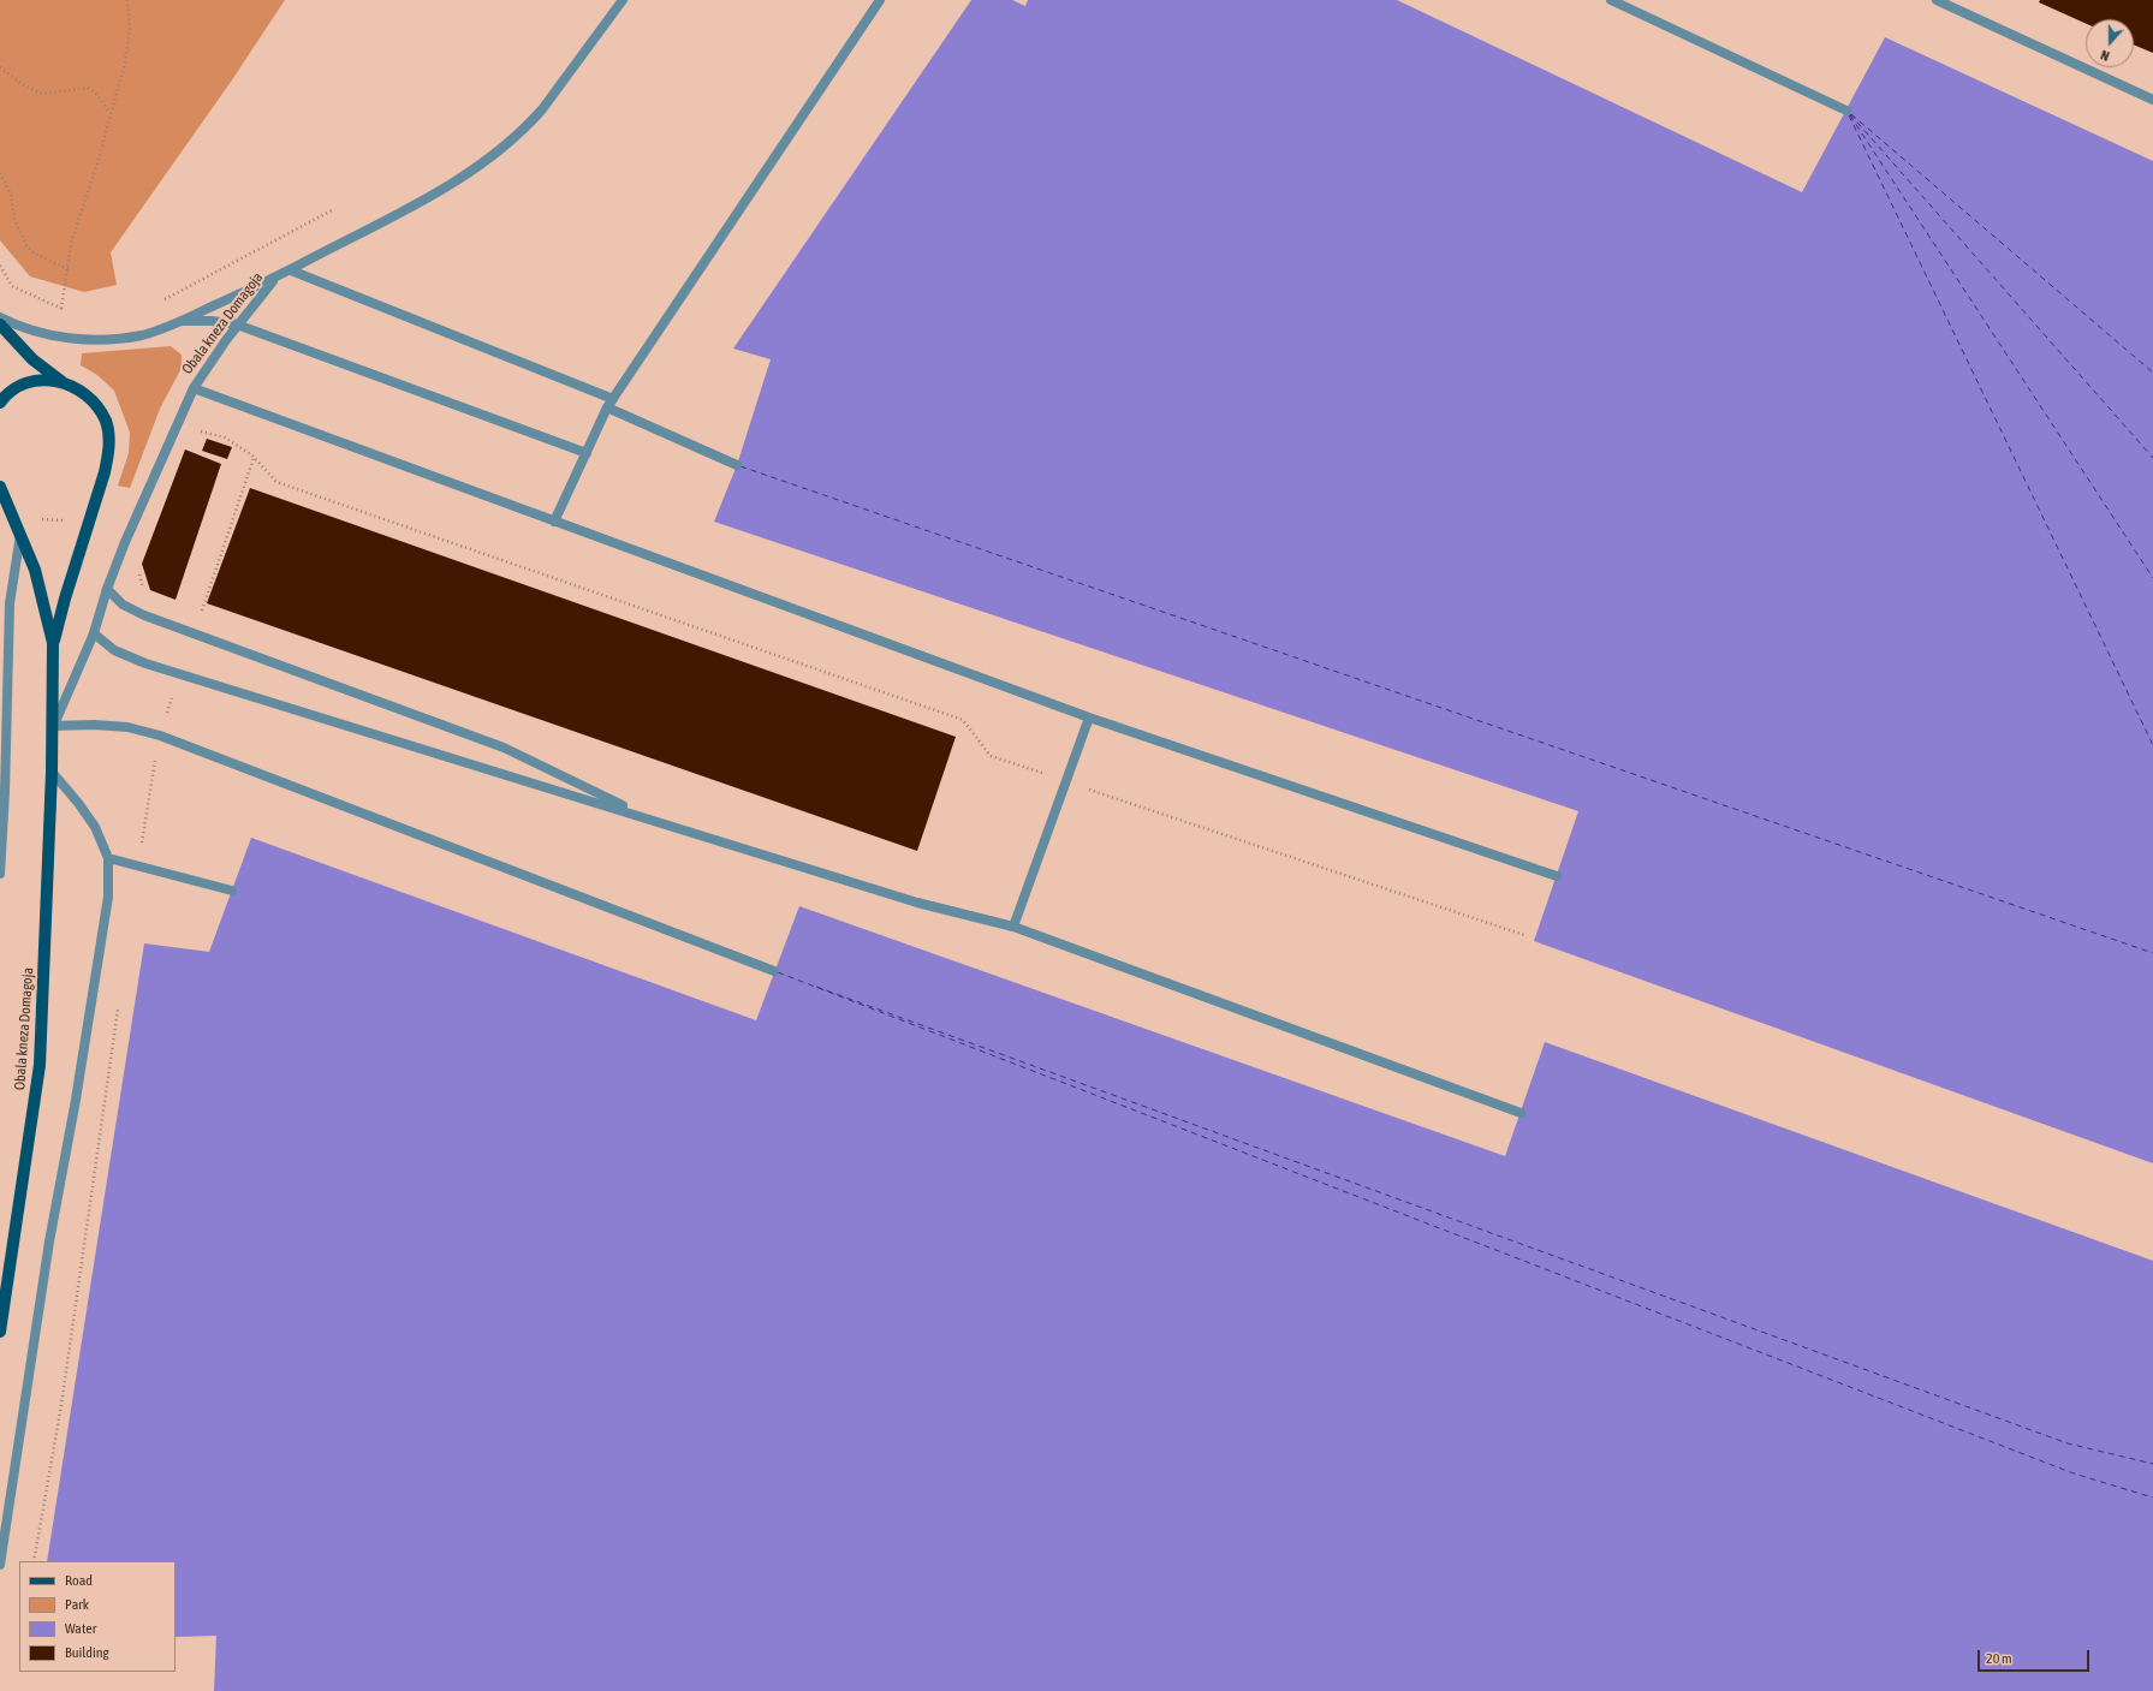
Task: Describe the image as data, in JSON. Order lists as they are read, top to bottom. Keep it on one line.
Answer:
{"streets":{"main road":["Obala kneza Domagoja"]},"legend":["Road","Park","Water","Building"],"scale_bar":"20 m","north":"bottom"}
